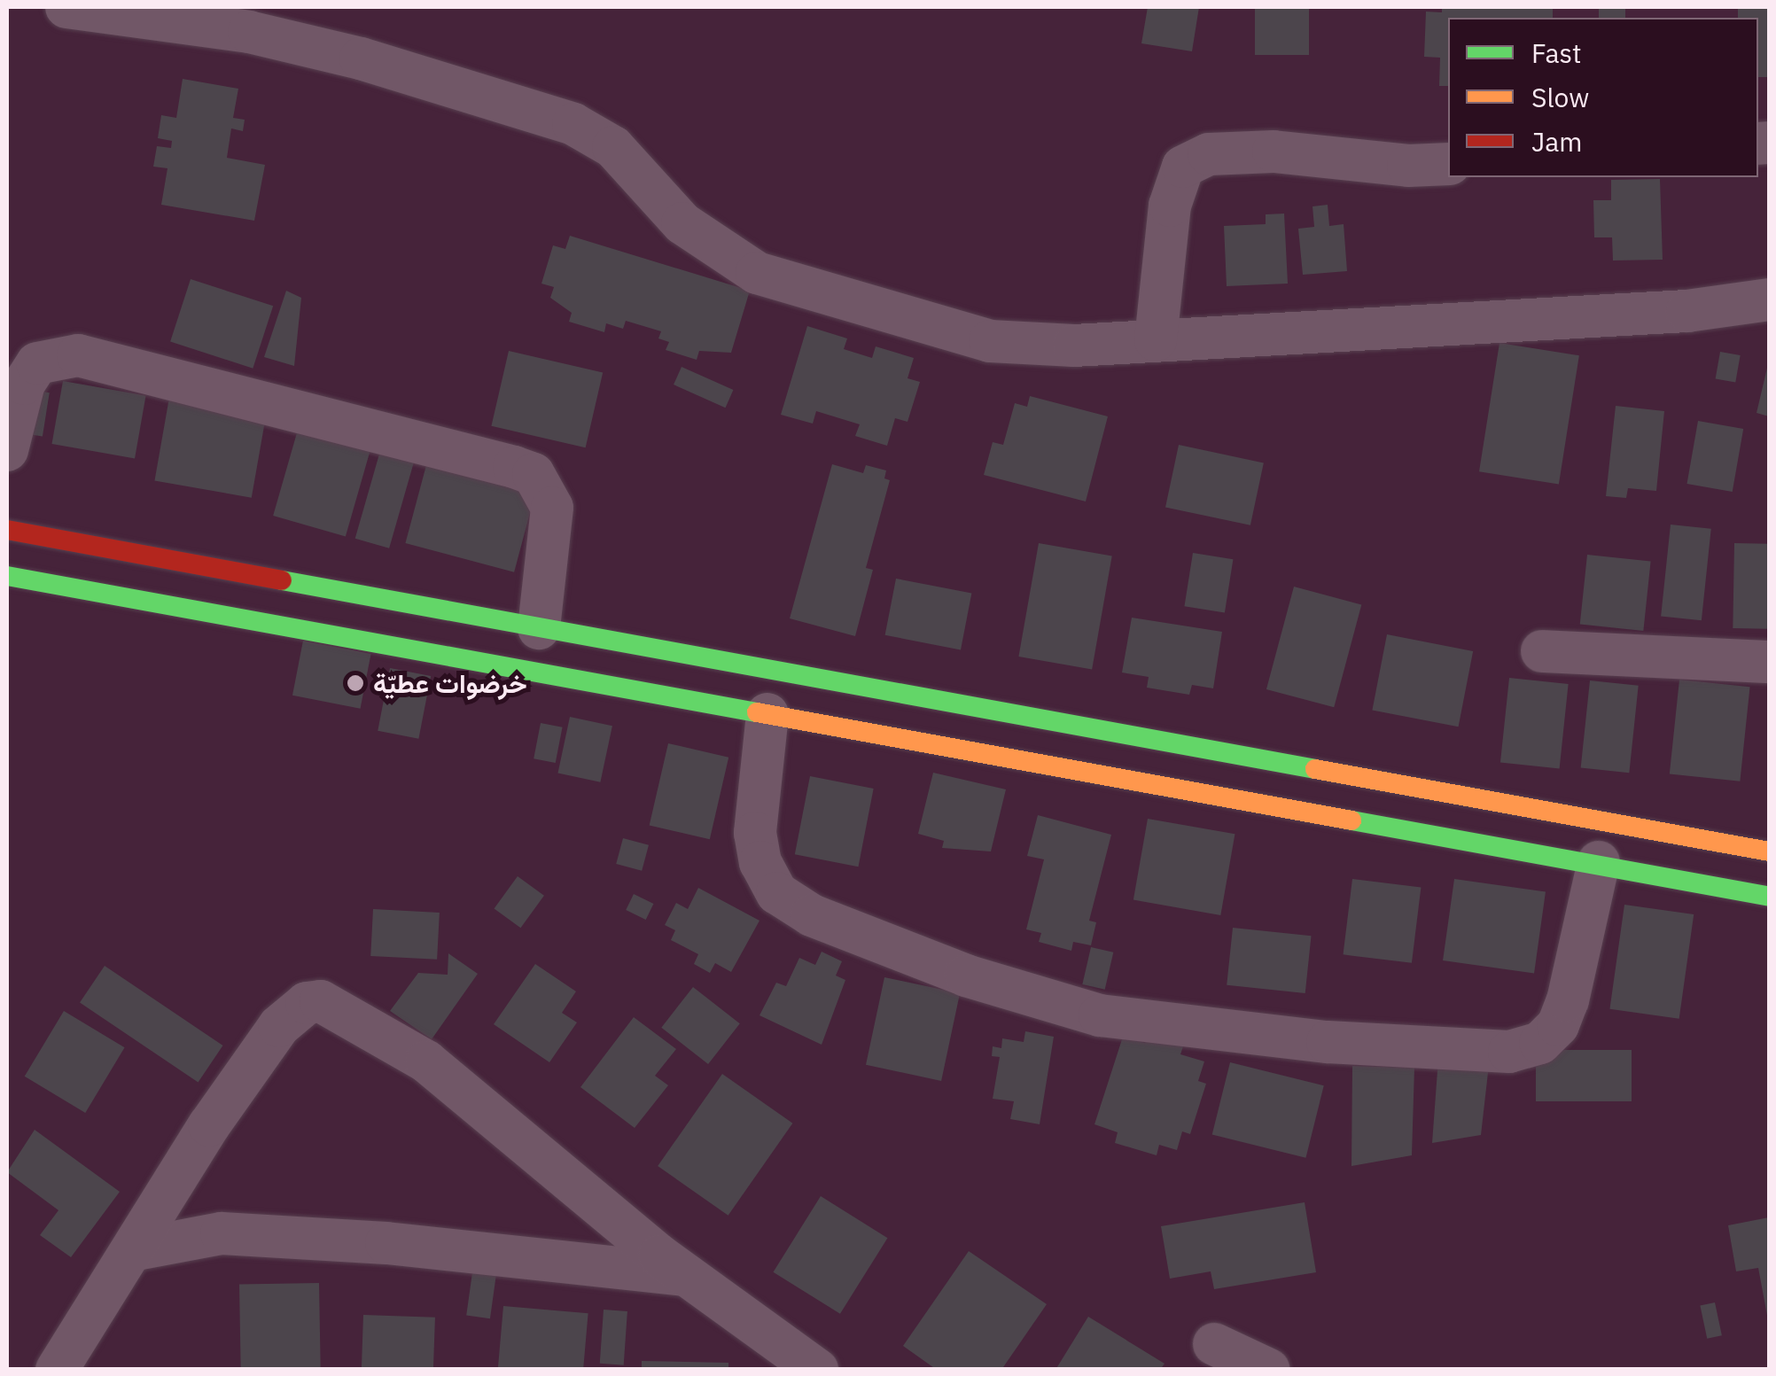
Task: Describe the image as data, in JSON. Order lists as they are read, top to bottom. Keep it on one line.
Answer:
{"places":["خرضوات عطيّة"],"legend":["Fast","Slow","Jam"]}
